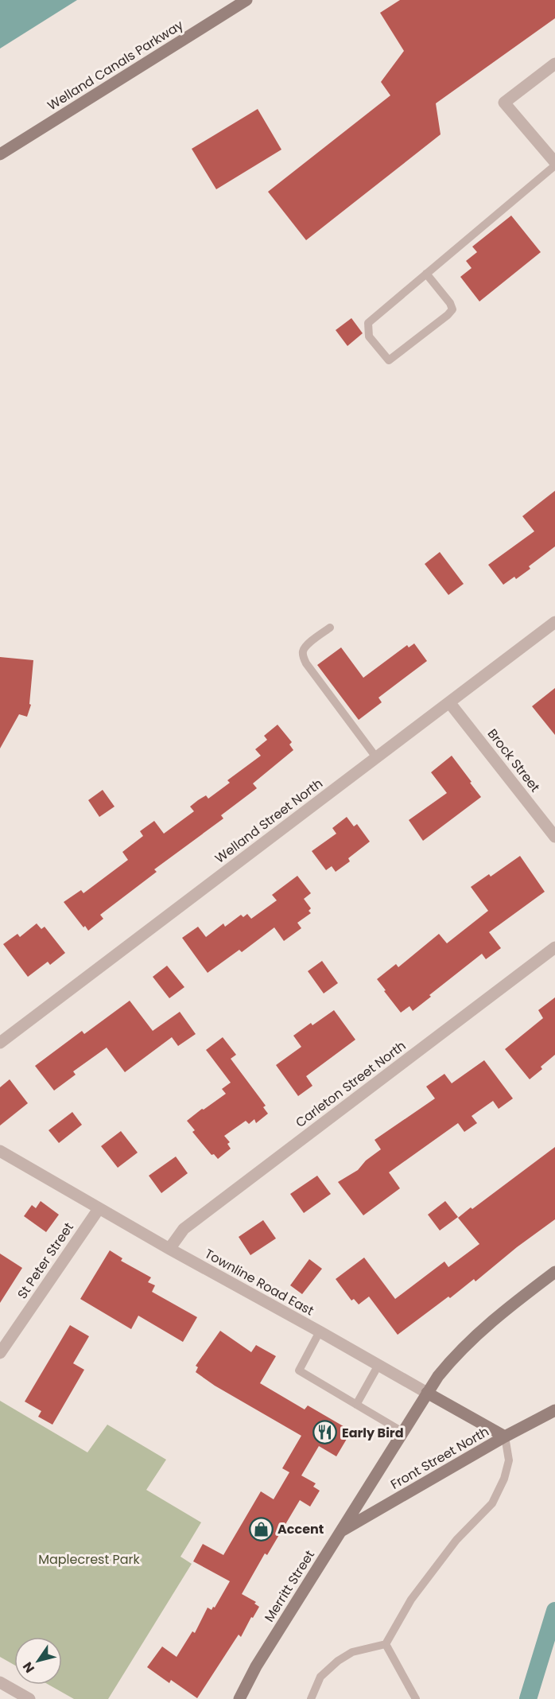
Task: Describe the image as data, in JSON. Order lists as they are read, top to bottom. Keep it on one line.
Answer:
{"streets":{"street":["Welland Canals Parkway","Brock Street","Welland Street North","Carleton Street North","St Peter Street","Townline Road East","Front Street North","Merritt Street"]},"crossings":[["Brock Street","Welland Street North"],["Carleton Street North","Townline Road East"],["St Peter Street","Townline Road East"],["Townline Road East","Front Street North"],["Townline Road East","Merritt Street"],["Front Street North","Merritt Street"]],"parks":["Maplecrest Park"],"places":{"restaurant":["Early Bird"],"shop":["Accent"]},"north":"bottom left"}
